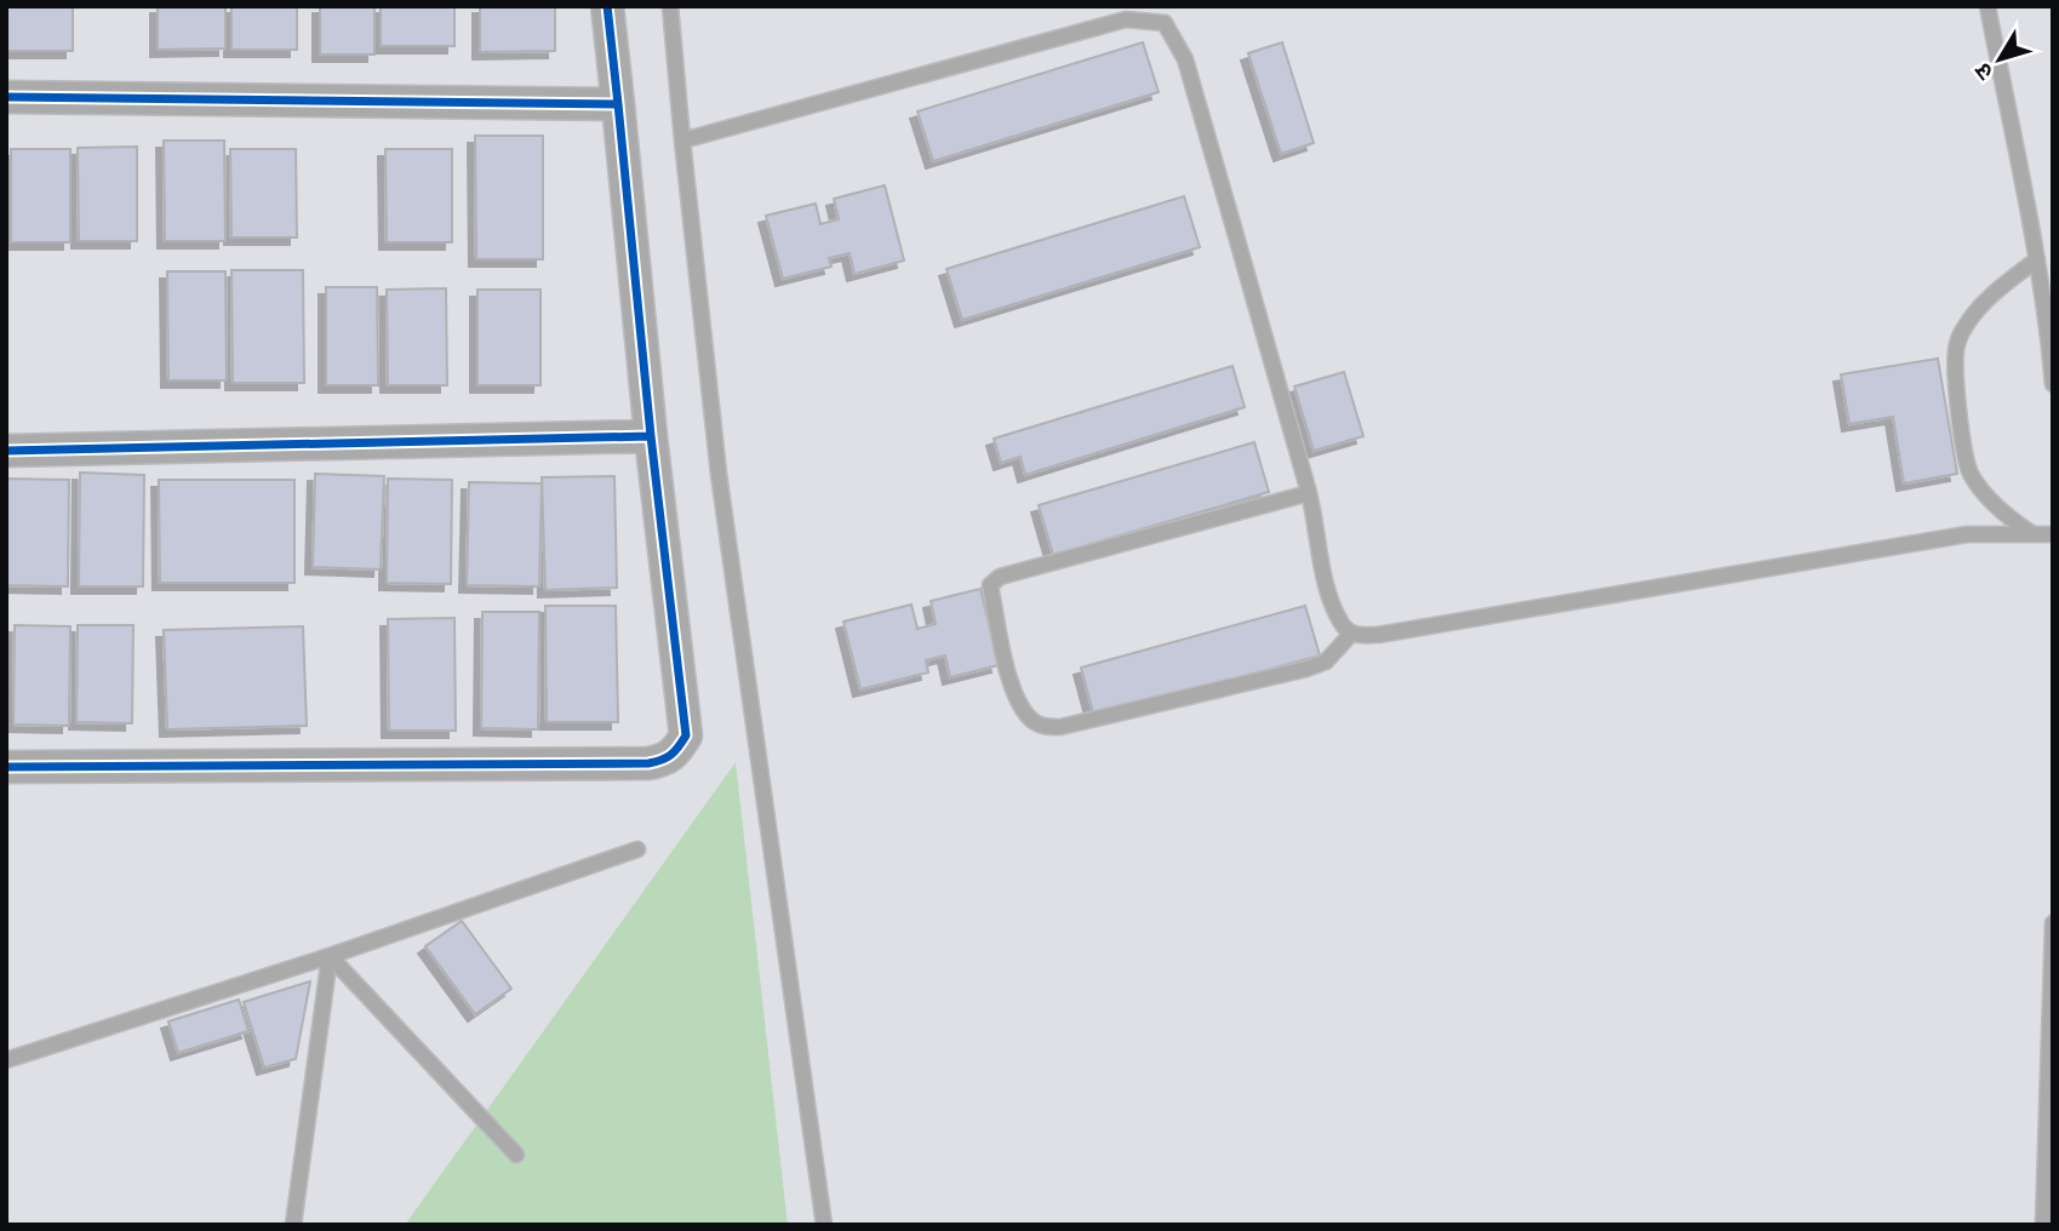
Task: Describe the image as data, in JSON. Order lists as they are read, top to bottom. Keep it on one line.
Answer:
{"north":"bottom left"}
